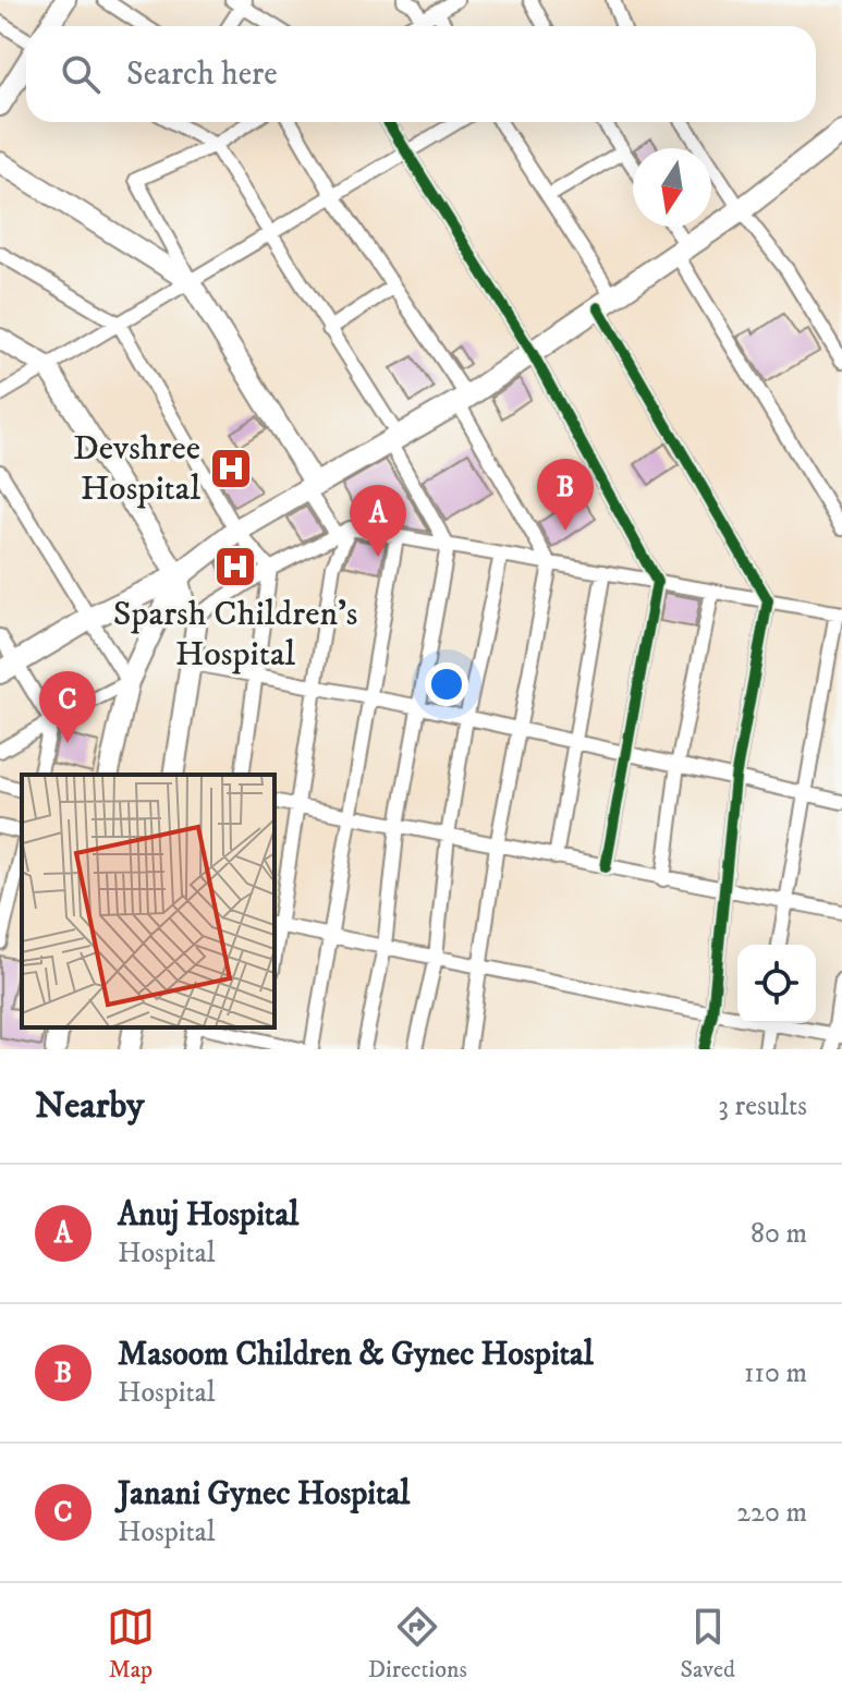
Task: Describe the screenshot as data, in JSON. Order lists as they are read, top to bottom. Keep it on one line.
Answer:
{"places":{"hospital":["Devshree Hospital","Sparsh Children's Hospital"]},"north":"bottom","page":{"search":"Search here","pins":["B","A","C"],"heading":["Nearby","3 results"],"list":[{"mark":"A","name":"Anuj Hospital","note":"Hospital","value":"80 m"},{"mark":"B","name":"Masoom Children & Gynec Hospital","note":"Hospital","value":"110 m"},{"mark":"C","name":"Janani Gynec Hospital","note":"Hospital","value":"220 m"}],"nav":["Map","Directions","Saved"]}}
